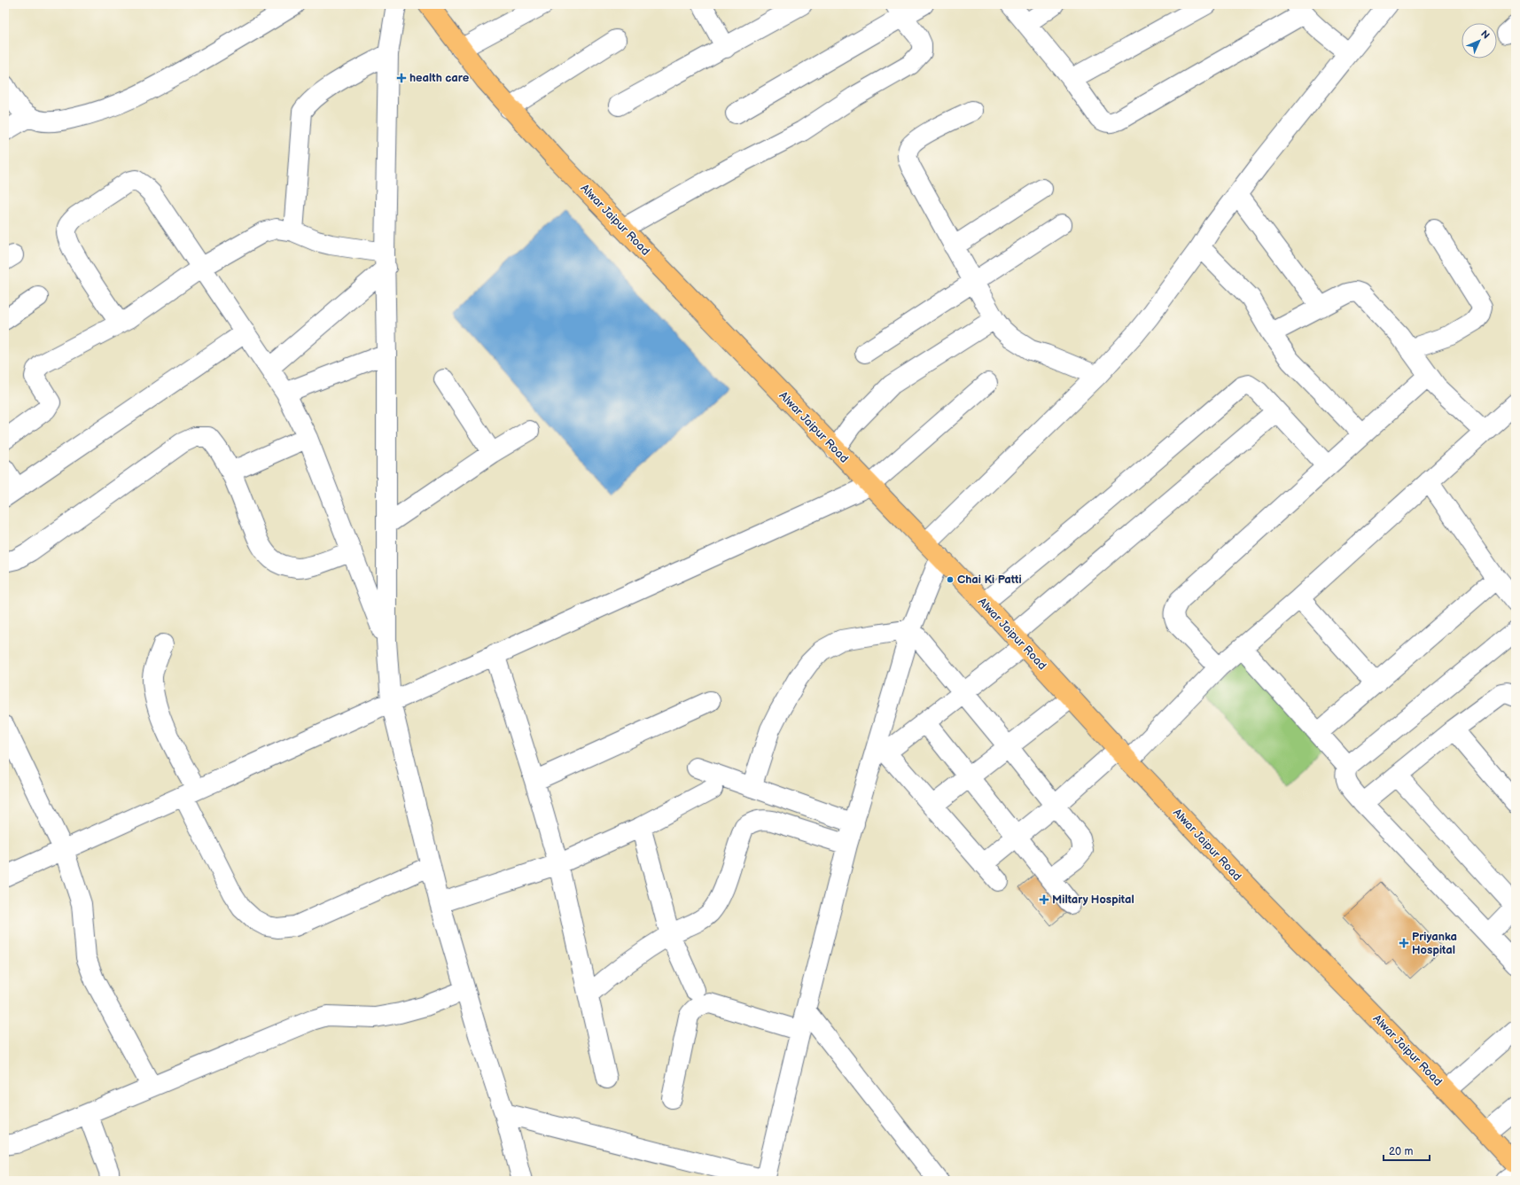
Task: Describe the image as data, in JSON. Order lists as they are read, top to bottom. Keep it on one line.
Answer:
{"streets":{"main road":["Alwar Jaipur Road"]},"places":{"health":["health care","Miltary Hospital","Priyanka Hospital"],"other":["Chai Ki Patti"]},"scale_bar":"20 m","north":"top right"}
